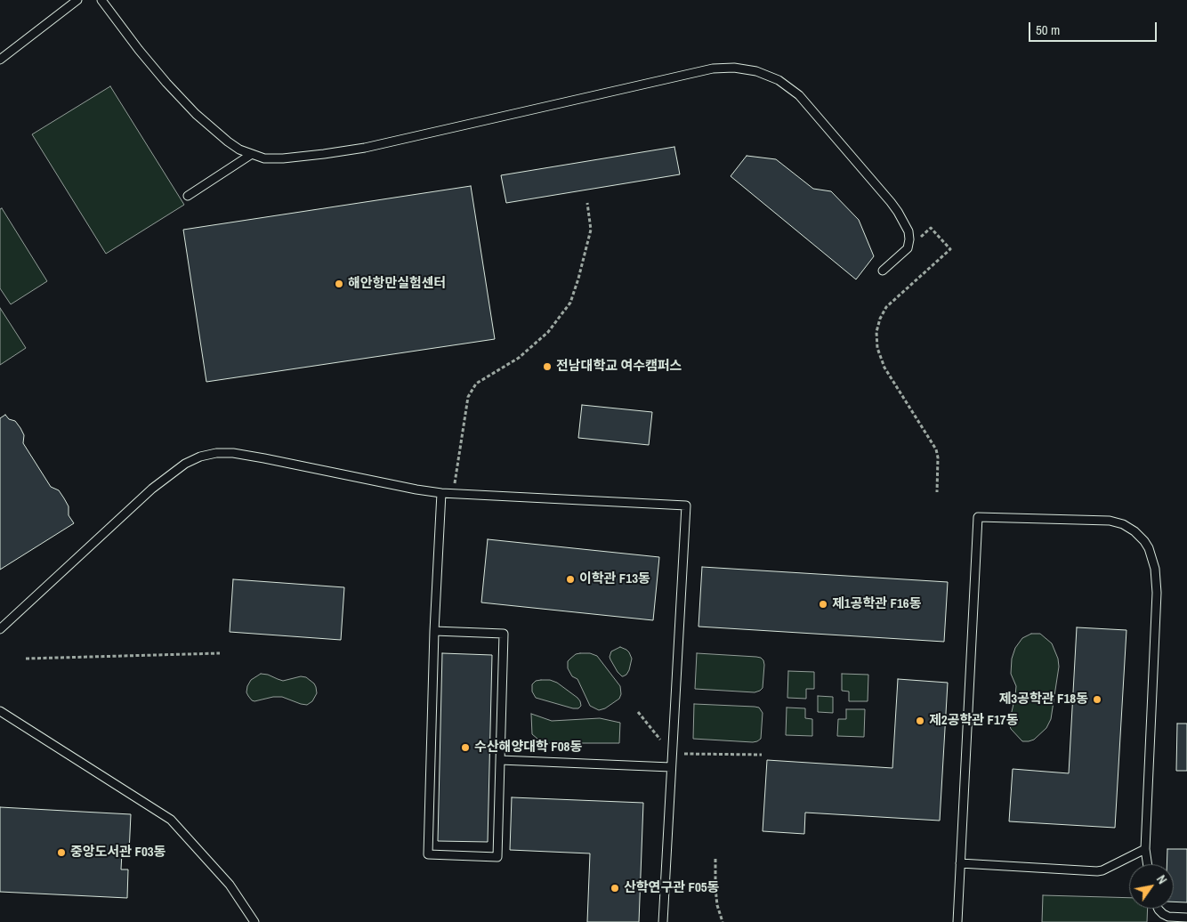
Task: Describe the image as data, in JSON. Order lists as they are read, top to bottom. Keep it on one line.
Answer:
{"places":["해안항만실험센터","전남대학교 여수캠퍼스","이학관 F13동","제1공학관 F16동","제3공학관 F18동","제2공학관 F17동","수산해양대학 F08동","중앙도서관 F03동","산학연구관 F05동"],"scale_bar":"50 m","north":"top right"}
